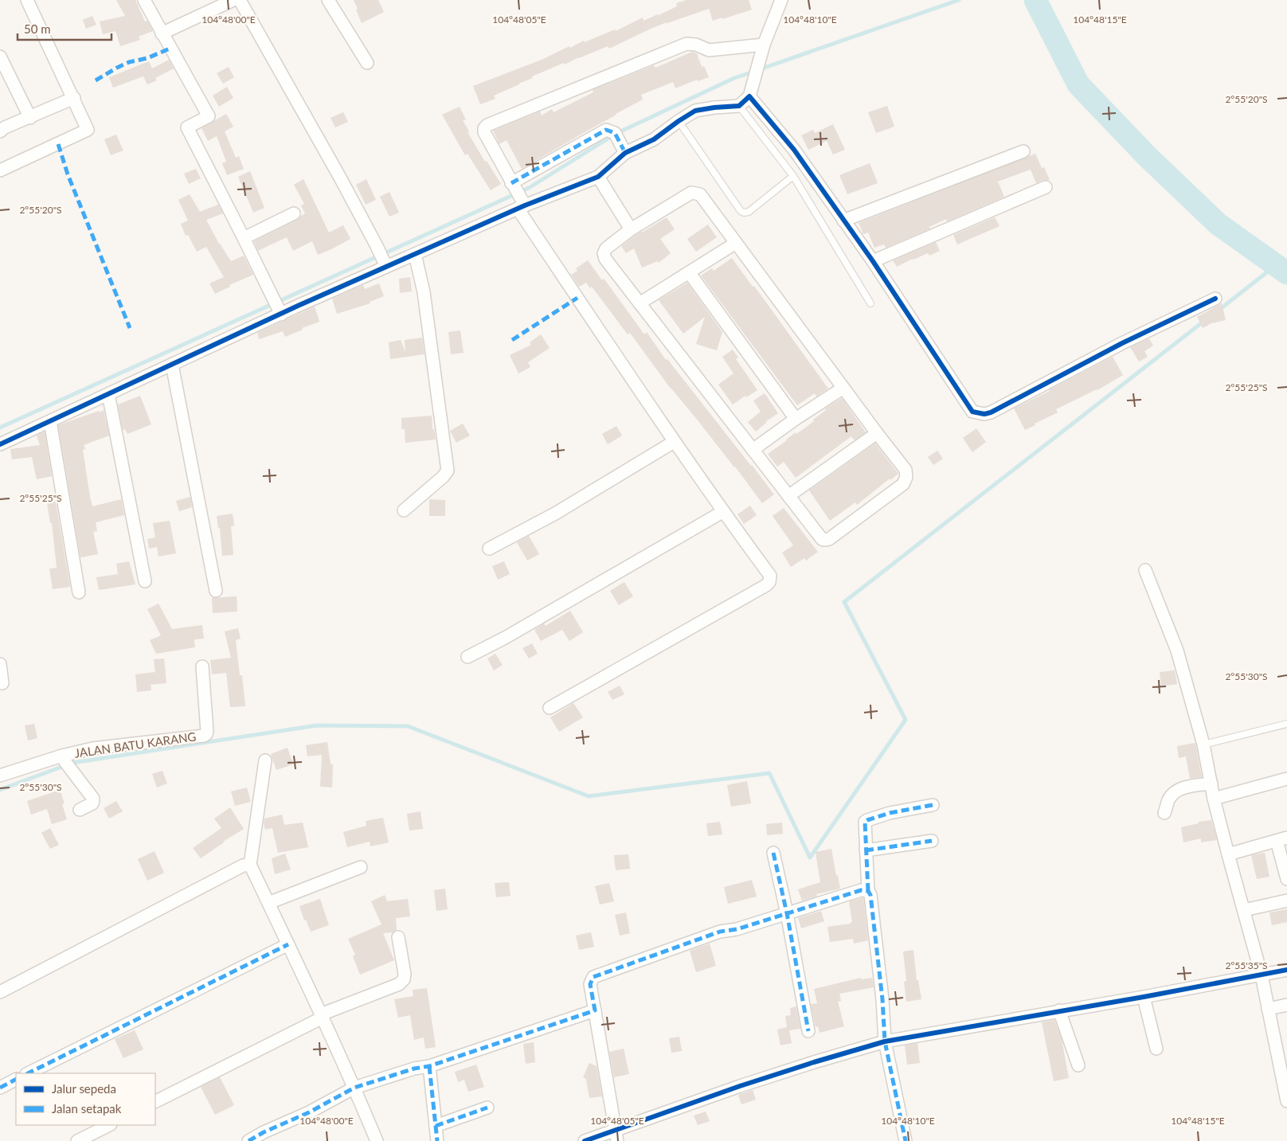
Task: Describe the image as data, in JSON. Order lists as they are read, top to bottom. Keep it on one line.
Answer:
{"streets":{"street":["JALAN BATU KARANG"]},"legend":["Jalur sepeda","Jalan setapak"],"scale_bar":"50 m","coordinates":["104°48'00\"E","104°48'05\"E","104°48'10\"E","104°48'15\"E","2°55'20\"S","2°55'25\"S","2°55'30\"S","2°55'35\"S"]}
